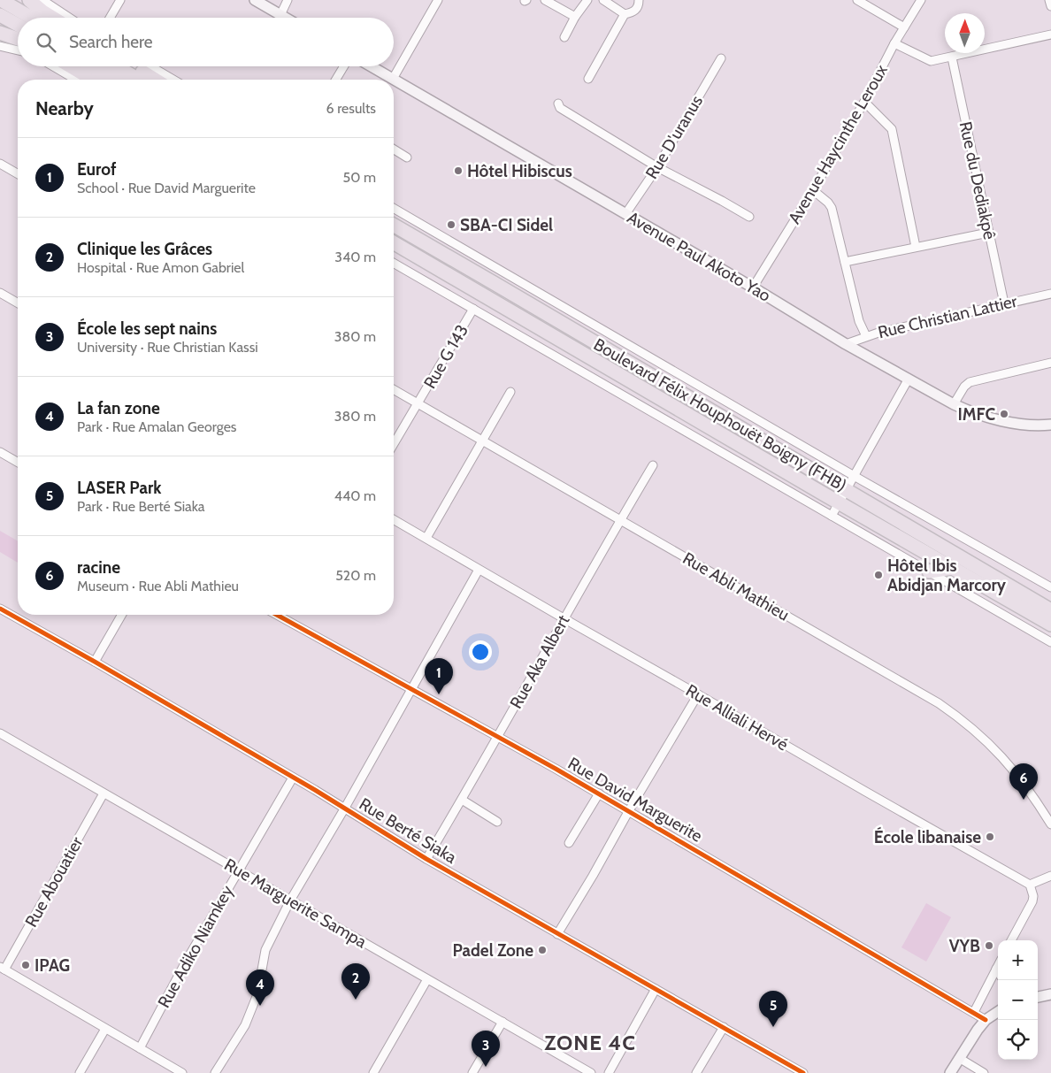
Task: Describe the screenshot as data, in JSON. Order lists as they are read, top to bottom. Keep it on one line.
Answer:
{"streets":{"highway":["Boulevard Félix Houphouët Boigny (FHB)"],"street":["Rue D'uranus","Avenue Haycinthe Leroux","Rue du Dediakpê","Avenue Paul Akoto Yao","Rue Christian Lattier","Rue G 143","Rue Abli Mathieu","Rue Aka Albert","Rue Alliali Hervé","Rue David Marguerite","Rue Berté Siaka","Rue Abouatier","Rue Marguerite Sampa","Rue Adiko Niamkey"]},"crossings":[["Rue D'uranus","Avenue Paul Akoto Yao"],["Avenue Haycinthe Leroux","Avenue Paul Akoto Yao"],["Rue du Dediakpê","Rue Christian Lattier"],["Avenue Paul Akoto Yao","Rue Christian Lattier"],["Rue G 143","Rue Abli Mathieu"],["Rue Abli Mathieu","Rue Aka Albert"],["Rue Aka Albert","Rue Alliali Hervé"],["Rue Aka Albert","Rue David Marguerite"],["Rue Aka Albert","Rue Berté Siaka"],["Rue Berté Siaka","Rue Adiko Niamkey"],["Rue Abouatier","Rue Marguerite Sampa"],["Rue Marguerite Sampa","Rue Adiko Niamkey"]],"districts":["ZONE 4C"],"places":["Hôtel Hibiscus","SBA-CI Sidel","IMFC","Hôtel Ibis Abidjan Marcory","École libanaise","VYB","Padel Zone","IPAG"],"north":"top","page":{"search":"Search here","heading":["Nearby","6 results"],"list":[{"mark":"1","name":"Eurof","note":"School · Rue David Marguerite","value":"50 m"},{"mark":"2","name":"Clinique les Grâces","note":"Hospital · Rue Amon Gabriel","value":"340 m"},{"mark":"3","name":"École les sept nains","note":"University · Rue Christian Kassi","value":"380 m"},{"mark":"4","name":"La fan zone","note":"Park · Rue Amalan Georges","value":"380 m"},{"mark":"5","name":"LASER Park","note":"Park · Rue Berté Siaka","value":"440 m"},{"mark":"6","name":"racine","note":"Museum · Rue Abli Mathieu","value":"520 m"}],"pins":["1","6","2","4","5","3"],"map_buttons":["+","−"]}}
